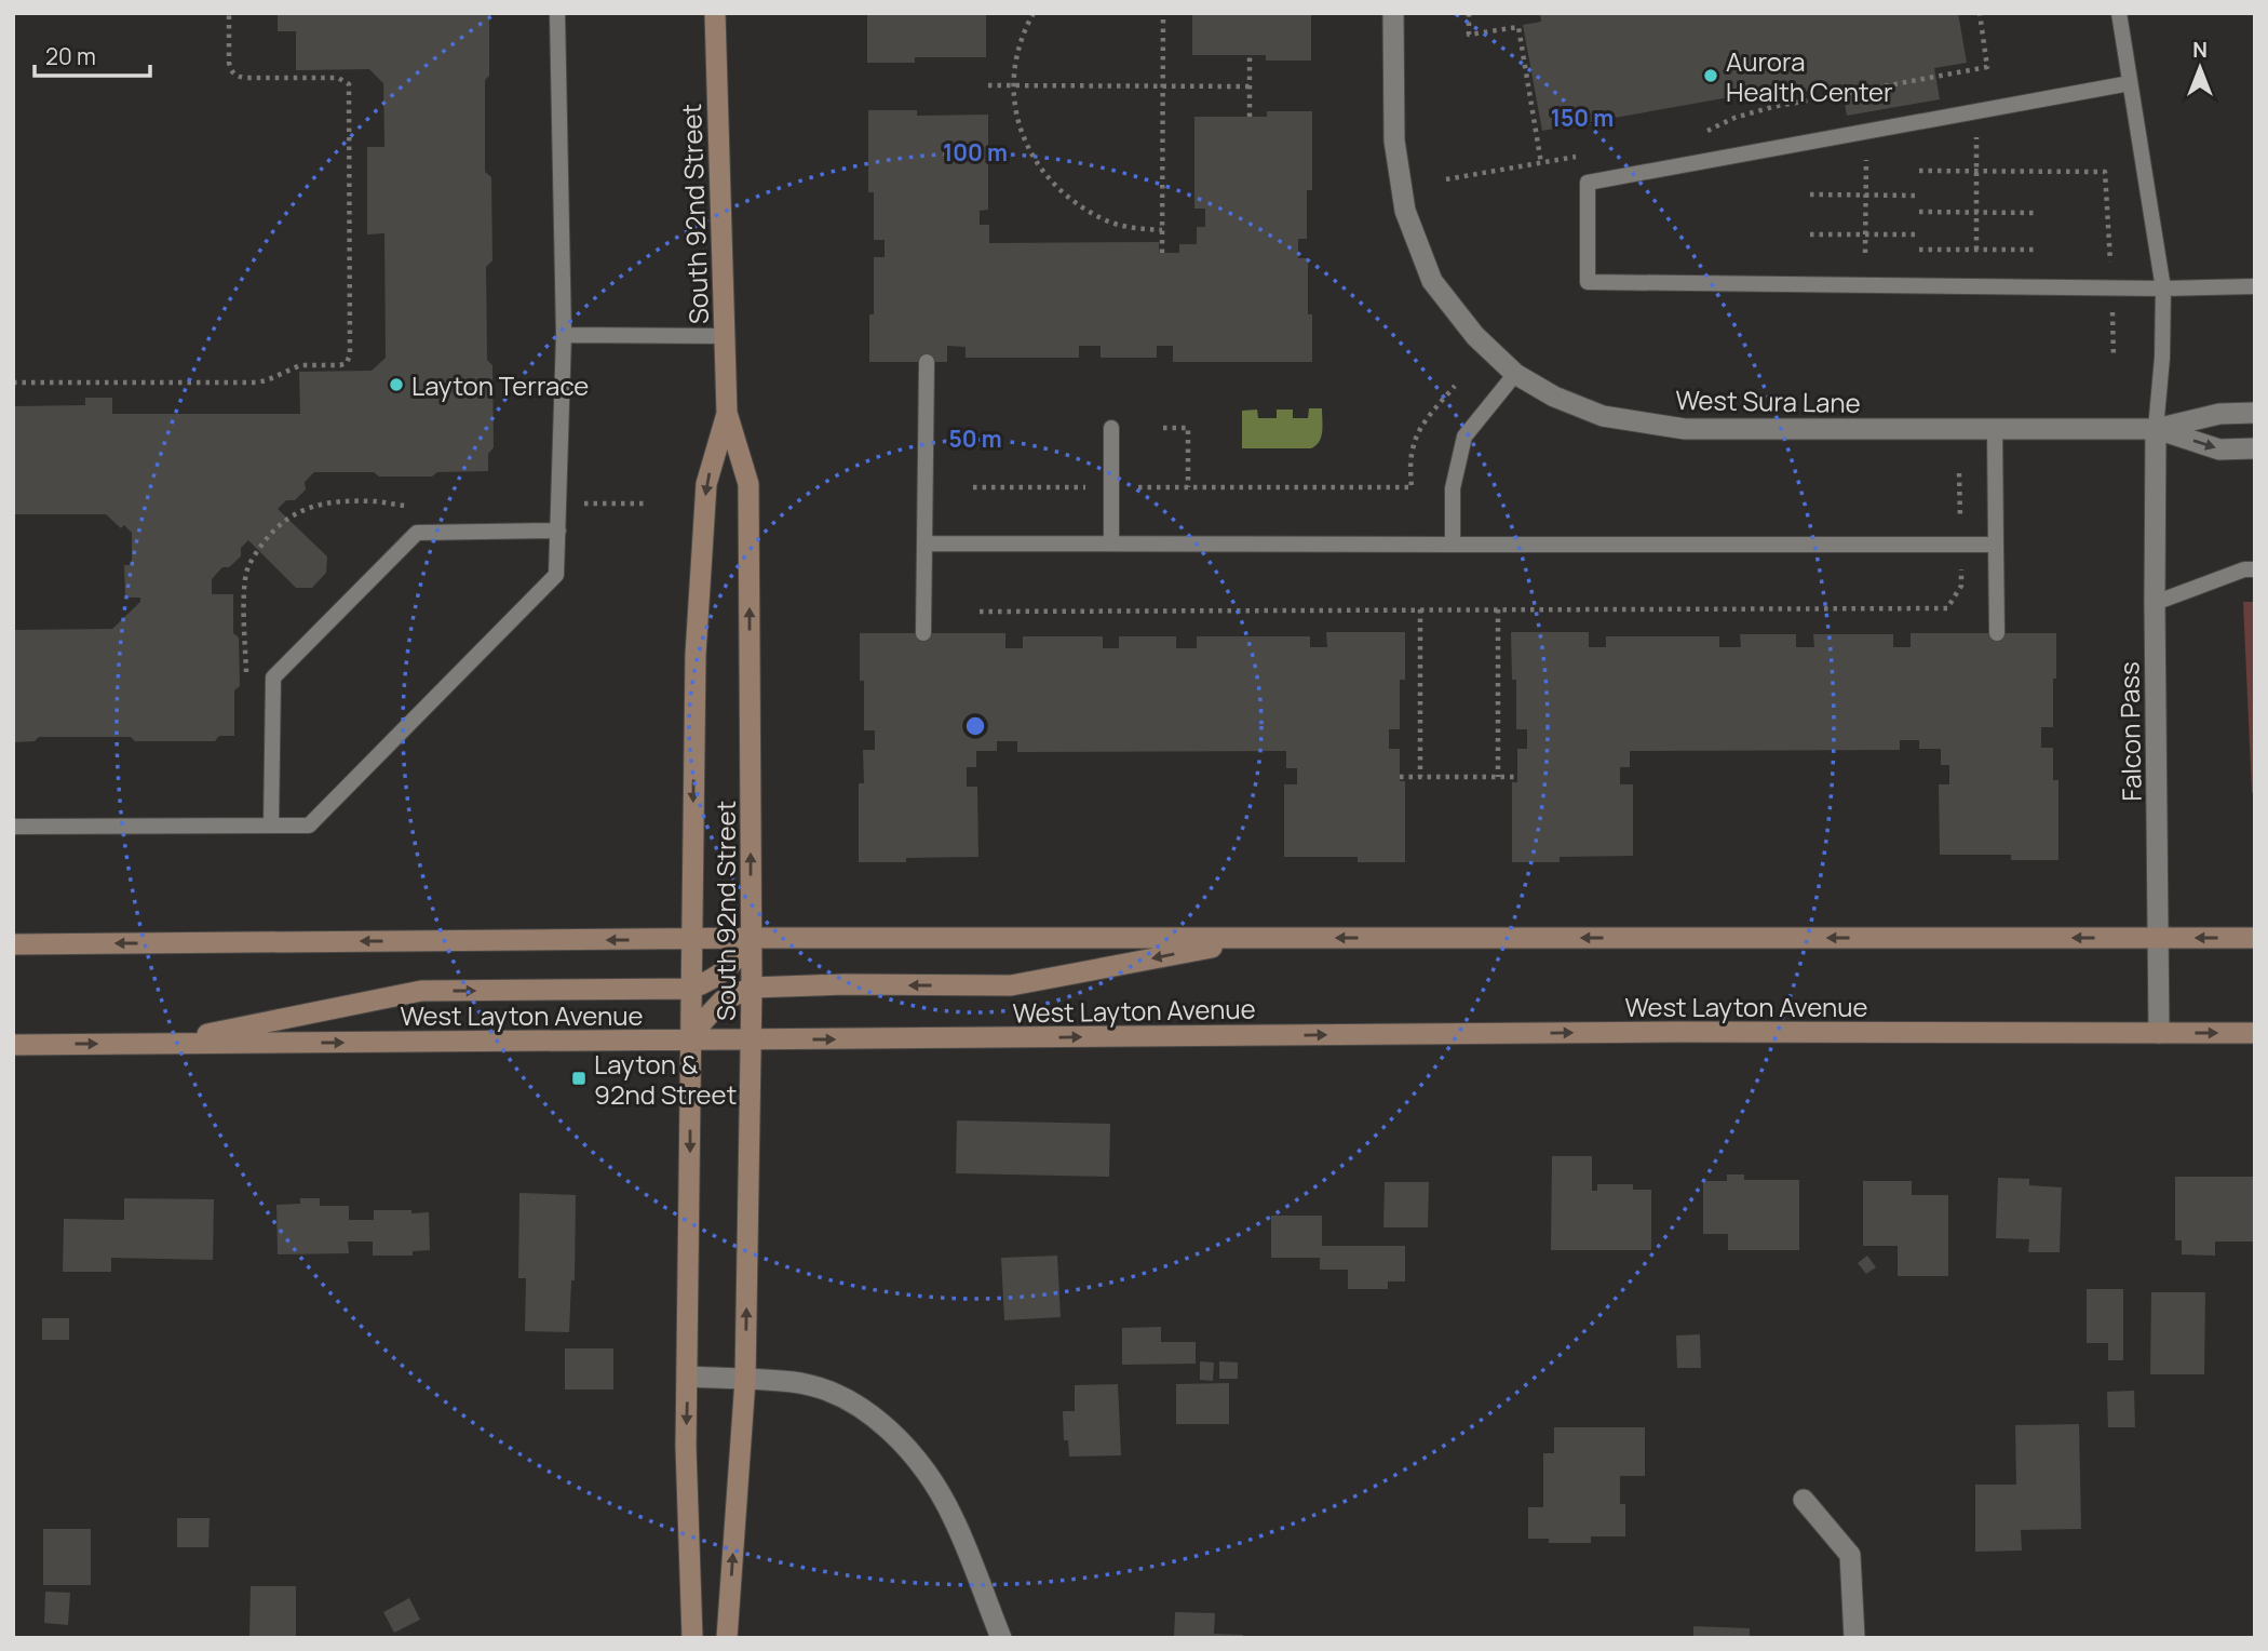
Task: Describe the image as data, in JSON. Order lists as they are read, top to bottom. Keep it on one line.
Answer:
{"streets":{"main road":["South 92nd Street","West Layton Avenue"],"street":["West Sura Lane","Falcon Pass"]},"crossings":[["South 92nd Street","West Layton Avenue"],["West Sura Lane","Falcon Pass"],["Falcon Pass","West Layton Avenue"]],"places":{"other":["Aurora Health Center","Layton Terrace"],"transit":["Layton & 92nd Street"]},"scale_bar":"20 m","north":"top","rings":["150 m","100 m","50 m"]}
